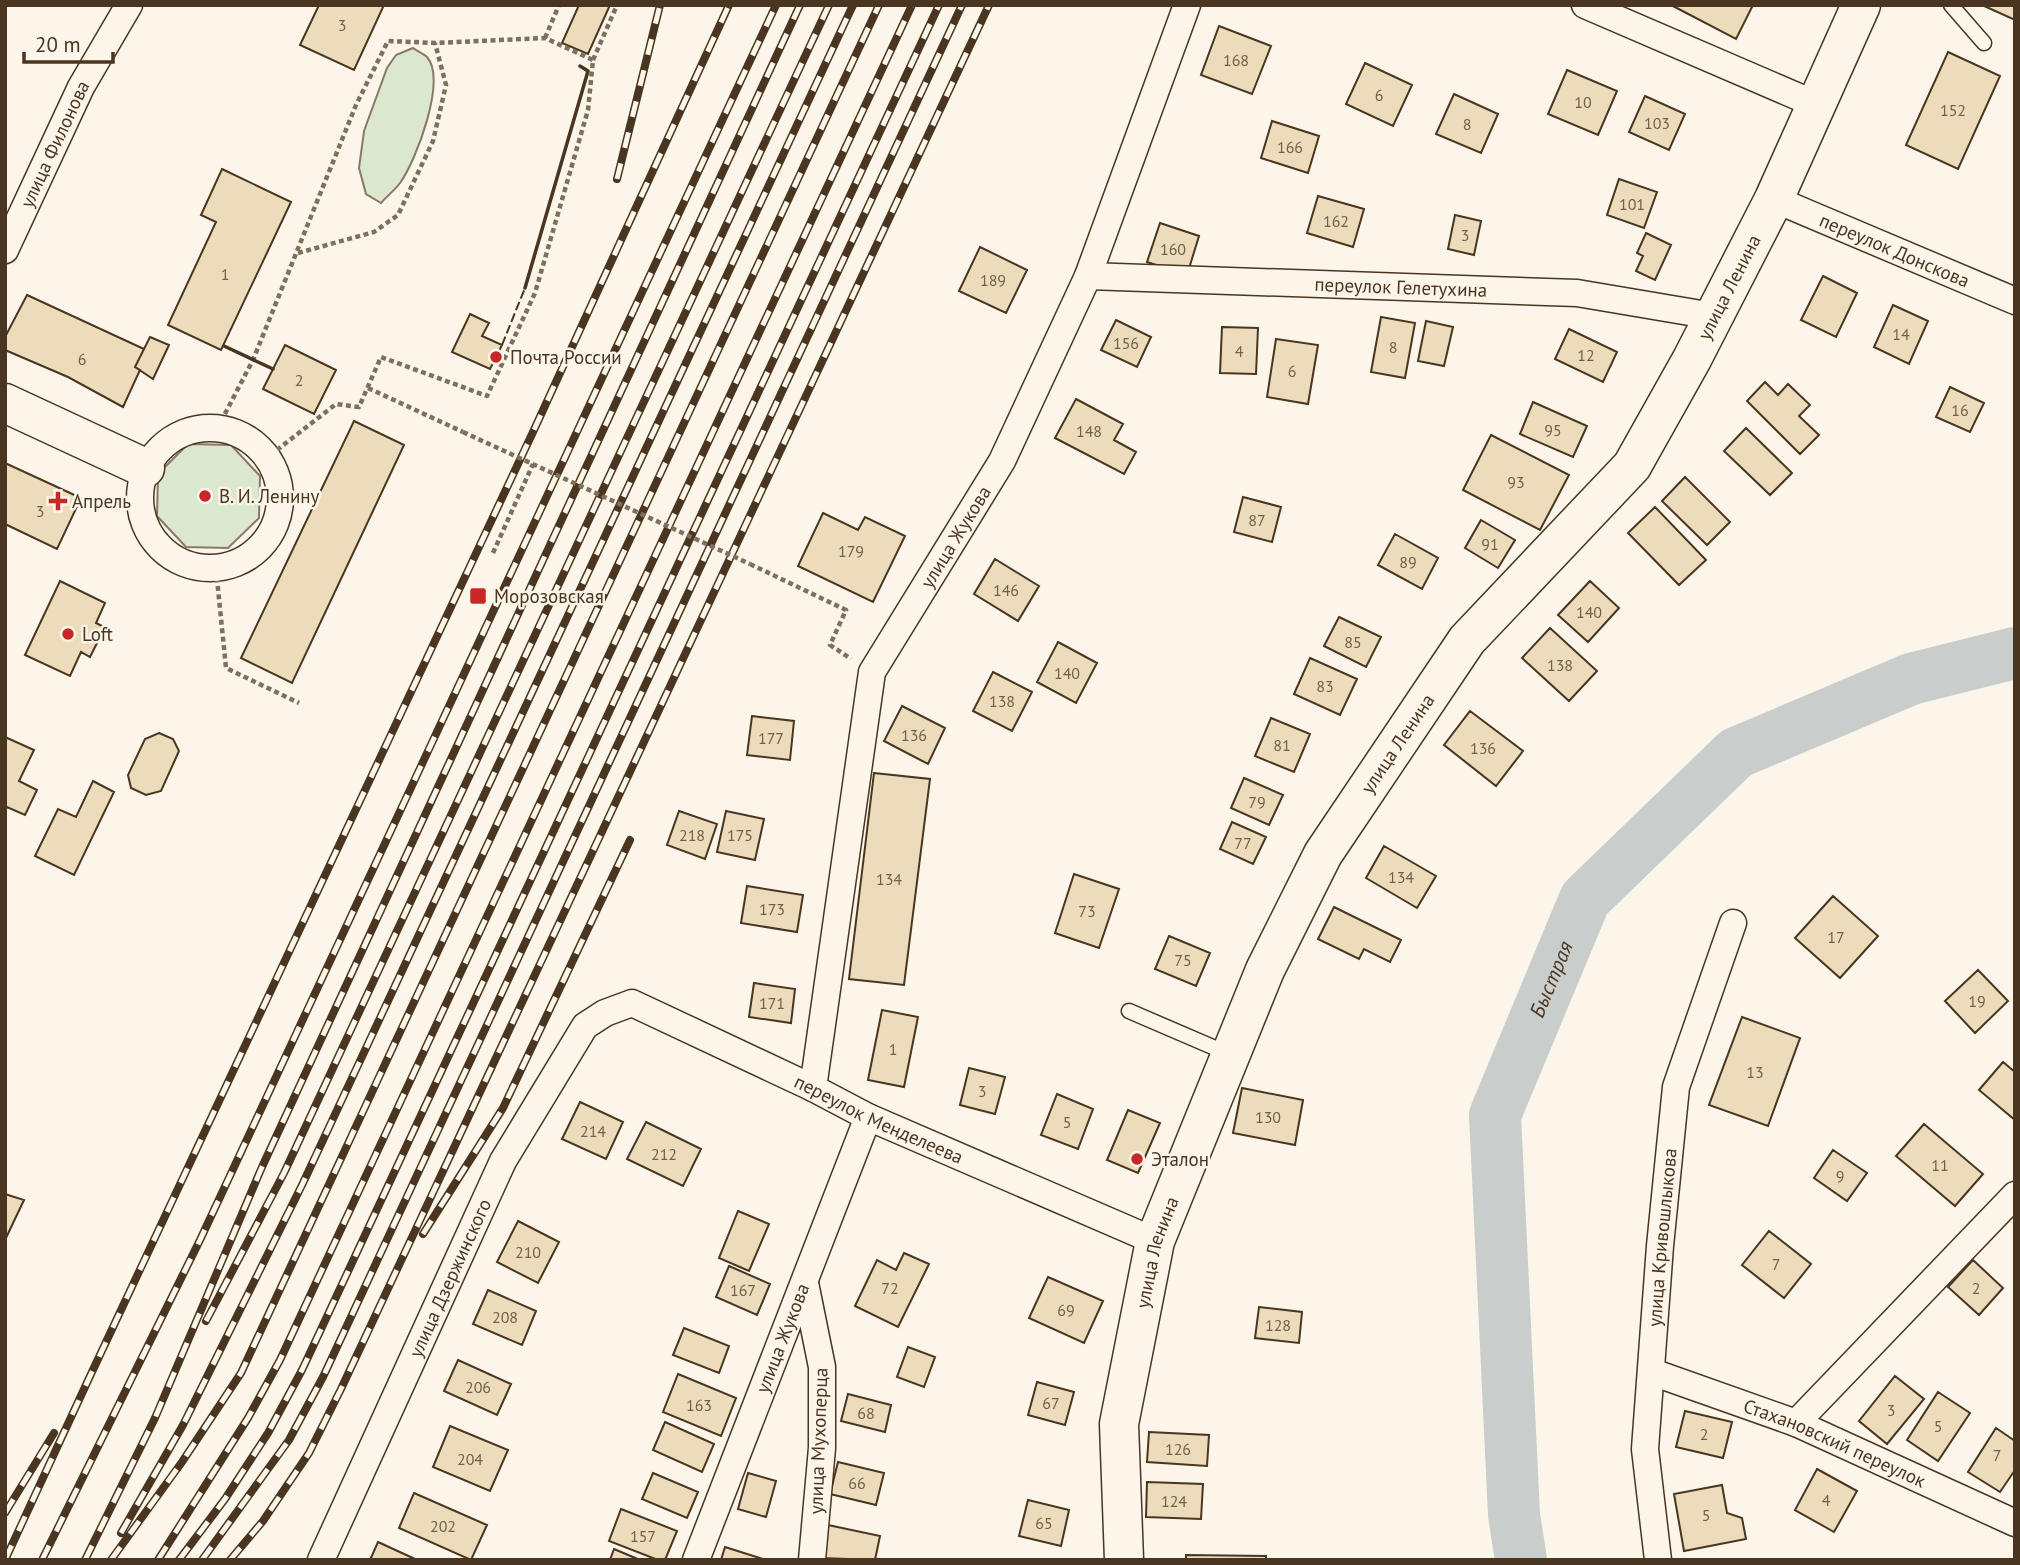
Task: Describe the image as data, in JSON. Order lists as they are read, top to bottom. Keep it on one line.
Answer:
{"streets":{"street":["улица Филонова","переулок Донскова","переулок Гелетухина","улица Ленина","улица Жукова","переулок Менделеева","улица Кривошлыкова","улица Дзержинского","улица Мухоперца","Стахановский переулок"]},"crossings":[["переулок Донскова","улица Ленина"],["переулок Гелетухина","улица Ленина"],["переулок Гелетухина","улица Жукова"],["улица Ленина","переулок Менделеева"],["улица Жукова","переулок Менделеева"],["улица Жукова","улица Мухоперца"],["переулок Менделеева","улица Дзержинского"],["улица Кривошлыкова","Стахановский переулок"]],"water":["Быстрая"],"places":{"other":["Почта России","В. И. Ленину","Loft","Эталон"],"health":["Апрель"],"transit":["Морозовская"]},"house_numbers":["3","168","6","10","152","103","8","166","101","162","3","160","1","189","14","156","8","4","12","6","6","2","16","95","148","93","3","87","91","179","89","146","140","85","138","140","83","138","136","177","81","136","79","218","175","77","134","134","173","73","17","75","19","171","1","13","3","130","5","214","212","11","9","210","7","72","2","167","69","208","128","206","67","163","3","68","5","2","126","7","204","66","4","124","5","65","202","157"],"scale_bar":"20 m"}
